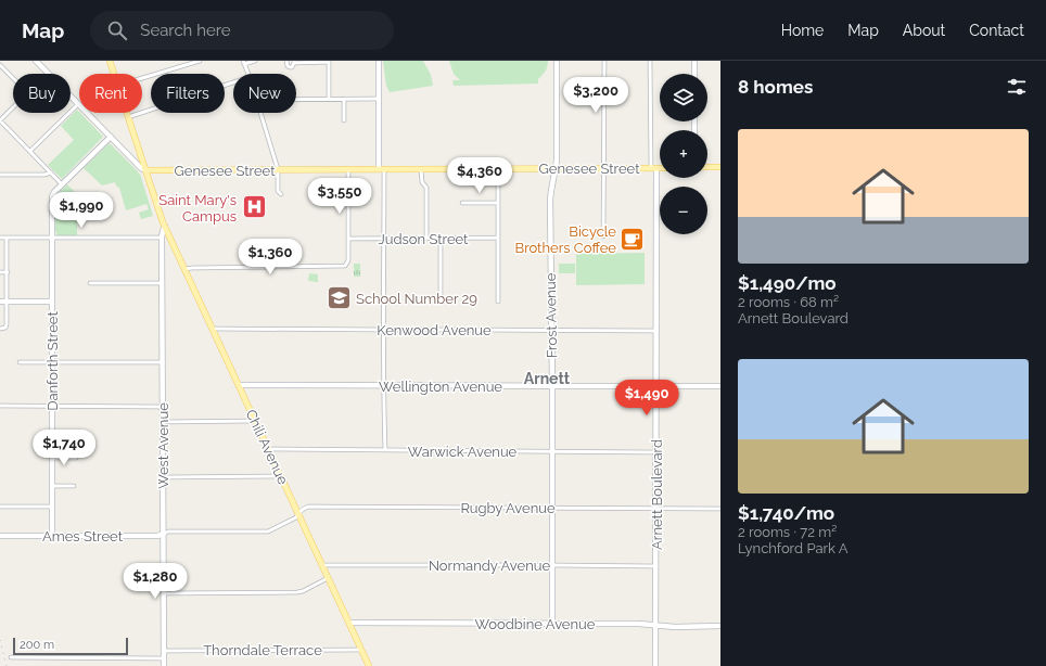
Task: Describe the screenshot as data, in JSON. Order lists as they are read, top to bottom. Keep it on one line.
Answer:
{"streets":{"main road":["Genesee Street","Chili Avenue"],"street":["Judson Street","Frost Avenue","Kenwood Avenue","Danforth Street","Wellington Avenue","West Avenue","Warwick Avenue","Arnett Boulevard","Rugby Avenue","Ames Street","Normandy Avenue","Woodbine Avenue","Thorndale Terrace"]},"crossings":[["Genesee Street","Frost Avenue"],["Genesee Street","Chili Avenue"],["Genesee Street","Arnett Boulevard"],["Frost Avenue","Kenwood Avenue"],["Frost Avenue","Wellington Avenue"],["Frost Avenue","Warwick Avenue"],["Frost Avenue","Rugby Avenue"],["Frost Avenue","Normandy Avenue"],["Frost Avenue","Woodbine Avenue"],["Kenwood Avenue","Chili Avenue"],["Kenwood Avenue","Arnett Boulevard"],["Danforth Street","Ames Street"],["Wellington Avenue","Chili Avenue"],["Wellington Avenue","Arnett Boulevard"],["West Avenue","Chili Avenue"],["West Avenue","Rugby Avenue"],["West Avenue","Ames Street"],["West Avenue","Thorndale Terrace"],["Chili Avenue","Warwick Avenue"],["Chili Avenue","Rugby Avenue"],["Chili Avenue","Normandy Avenue"],["Chili Avenue","Woodbine Avenue"],["Chili Avenue","Thorndale Terrace"],["Warwick Avenue","Arnett Boulevard"],["Arnett Boulevard","Rugby Avenue"],["Arnett Boulevard","Normandy Avenue"],["Arnett Boulevard","Woodbine Avenue"],["Rugby Avenue","Ames Street"]],"districts":["Arnett"],"places":{"hospital":["Saint Mary's Campus"],"cafe":["Bicycle Brothers Coffee"],"school or university":["School Number 29"]},"scale_bar":"200 m","page":{"header":"Map","search":"Search here","nav":["Home","Map","About","Contact"],"heading":"8 homes","map_buttons":["+","−"],"chip":["Buy","Rent","Filters","New"],"price":["$3,200","$4,360","$3,550","$1,990","$1,360","$1,490","$1,740","$1,280"],"list":[{"name":"$1,490/mo","note":"2 rooms · 68 m² · Arnett Boulevard"},{"name":"$1,740/mo","note":"2 rooms · 72 m² · Lynchford Park A"}],"scale":"200 m"}}
